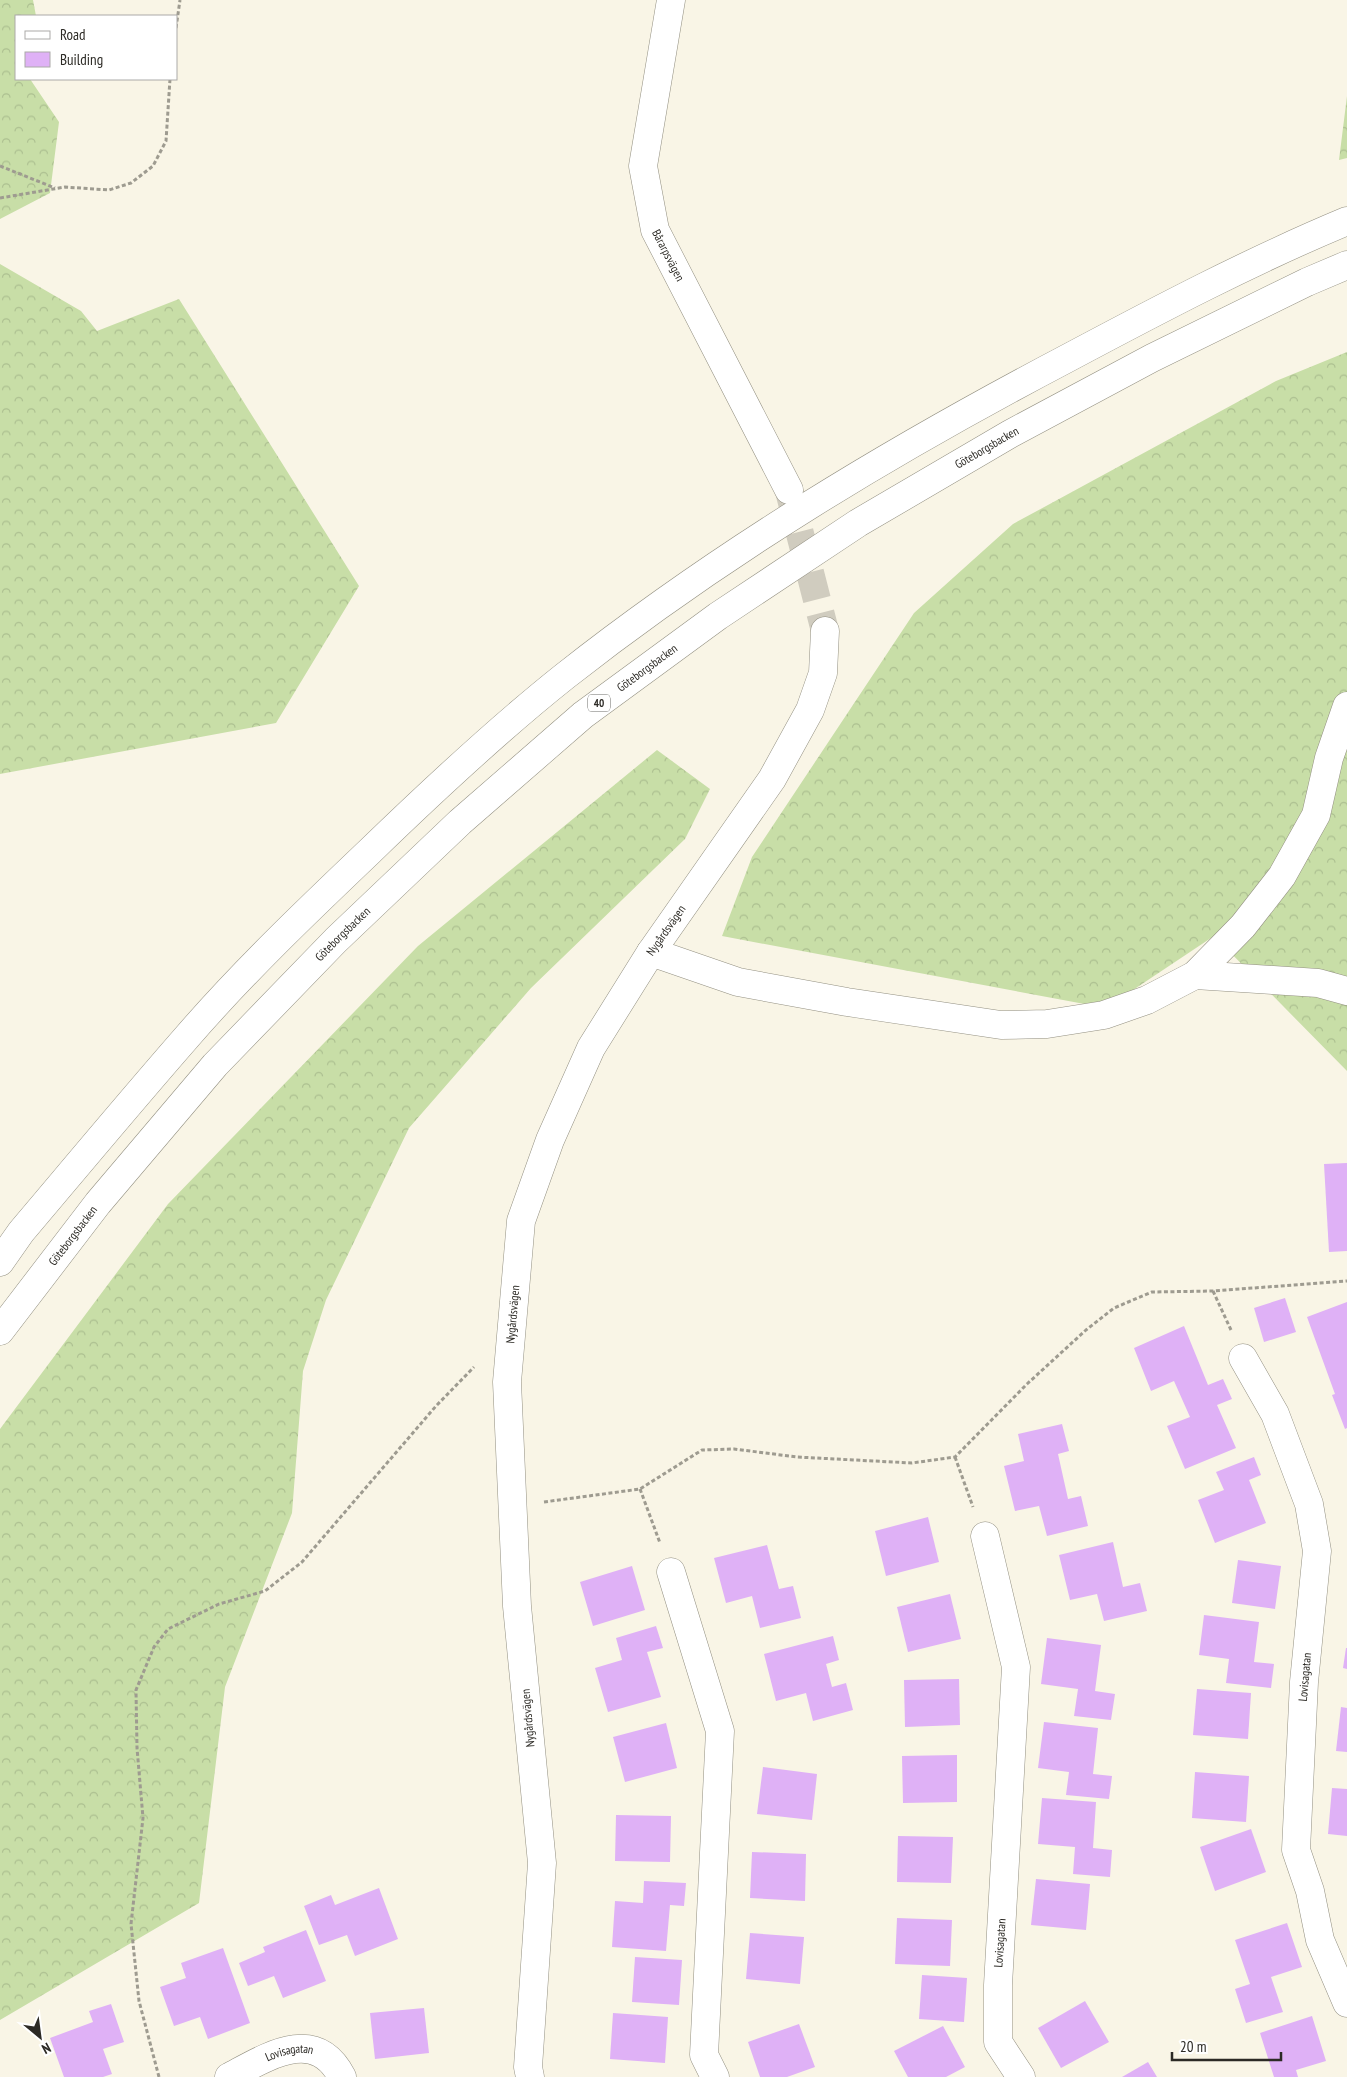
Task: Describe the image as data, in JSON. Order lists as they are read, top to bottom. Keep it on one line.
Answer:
{"streets":{"main road":["Bårarpsvägen","Göteborgsbacken","40","Nygårdsvägen","Lovisagatan"]},"legend":["Road","Building"],"scale_bar":"20 m","north":"bottom right"}
